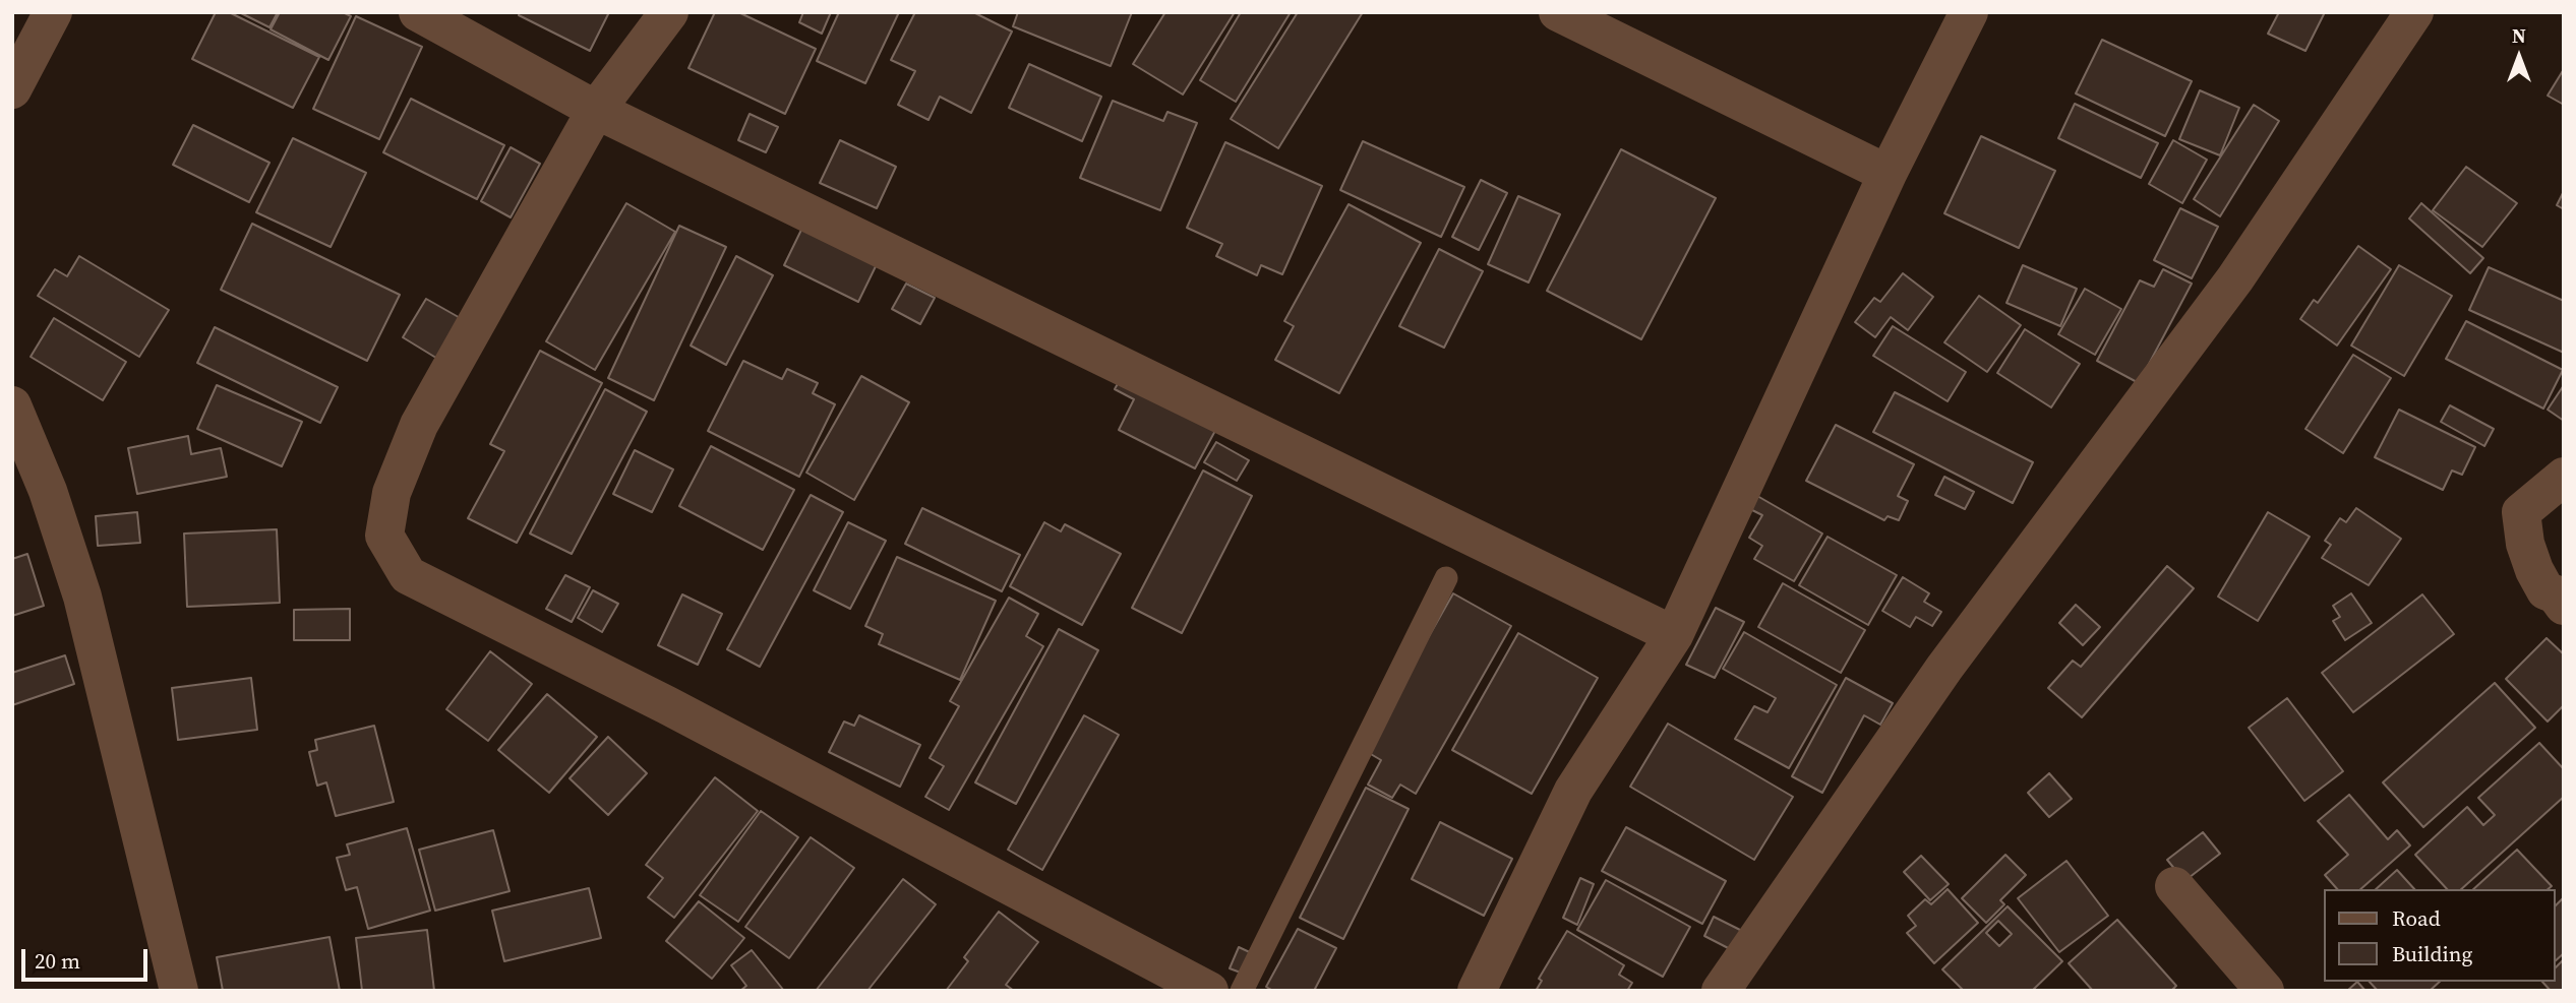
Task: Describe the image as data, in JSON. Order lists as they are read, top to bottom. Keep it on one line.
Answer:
{"legend":["Road","Building"],"scale_bar":"20 m","north":"top"}
